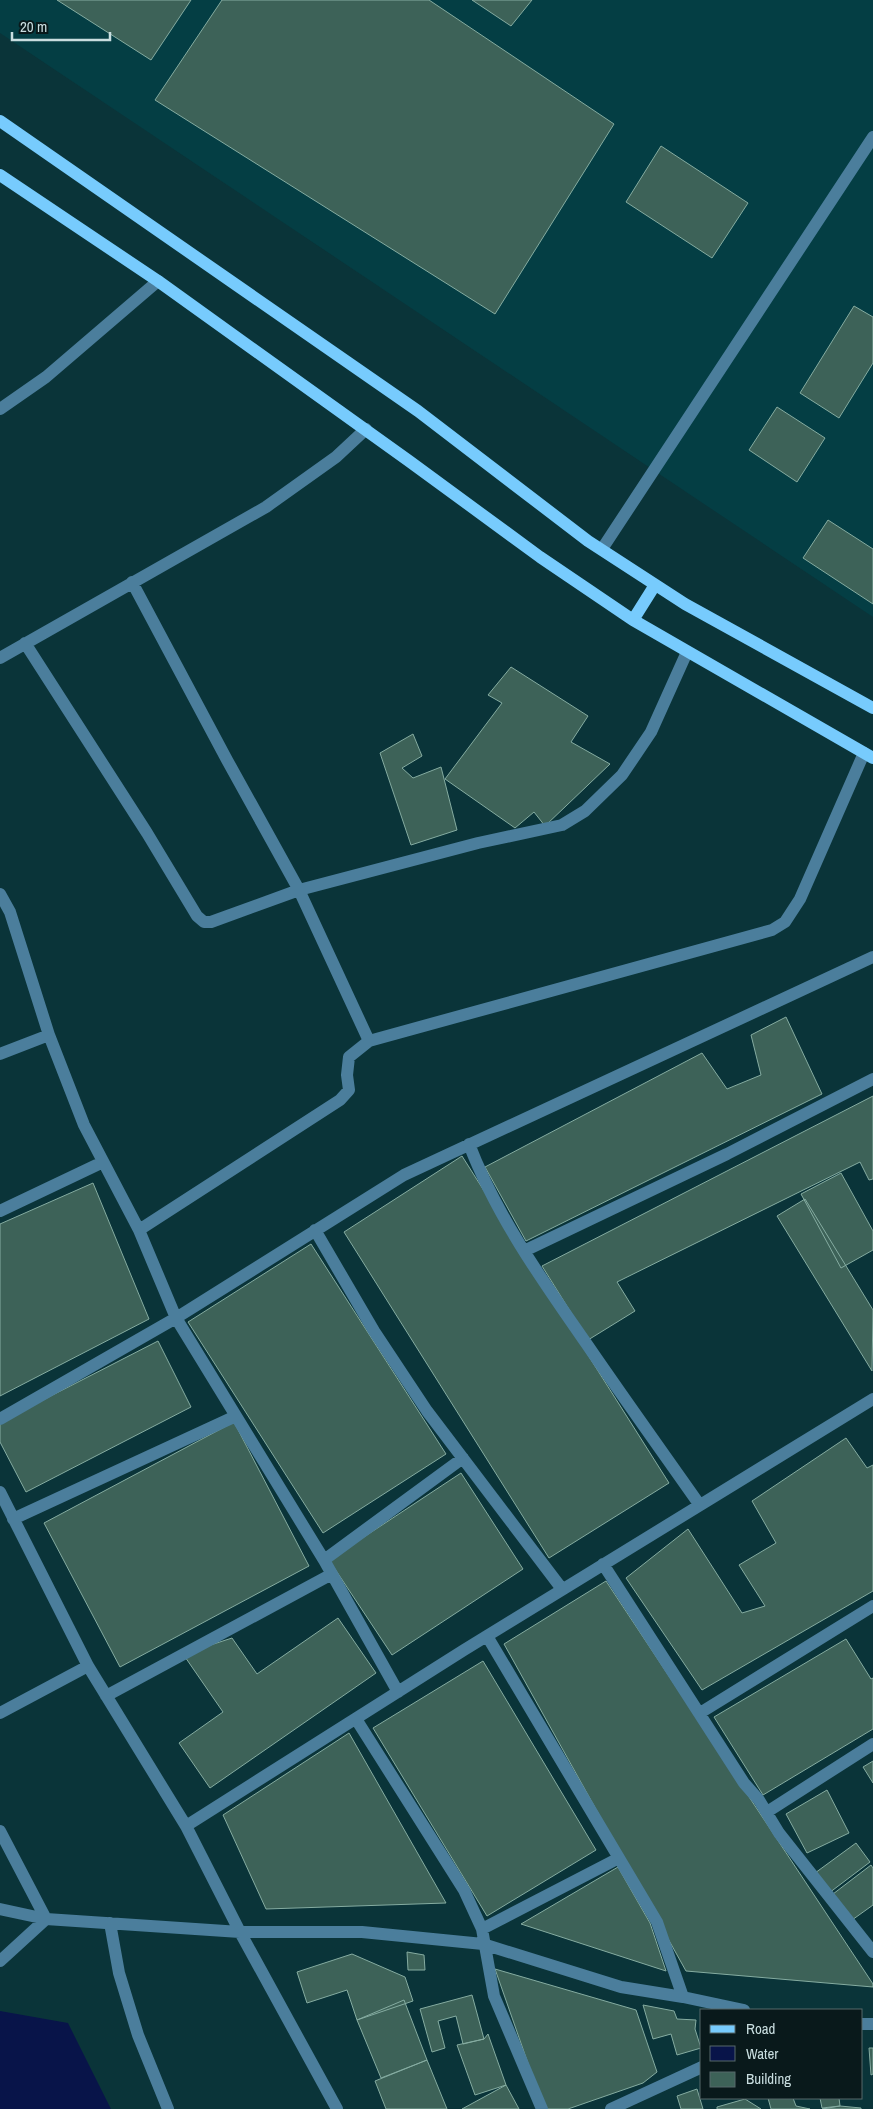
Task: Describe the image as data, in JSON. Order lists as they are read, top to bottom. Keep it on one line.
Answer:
{"legend":["Road","Water","Building"],"scale_bar":"20 m"}
